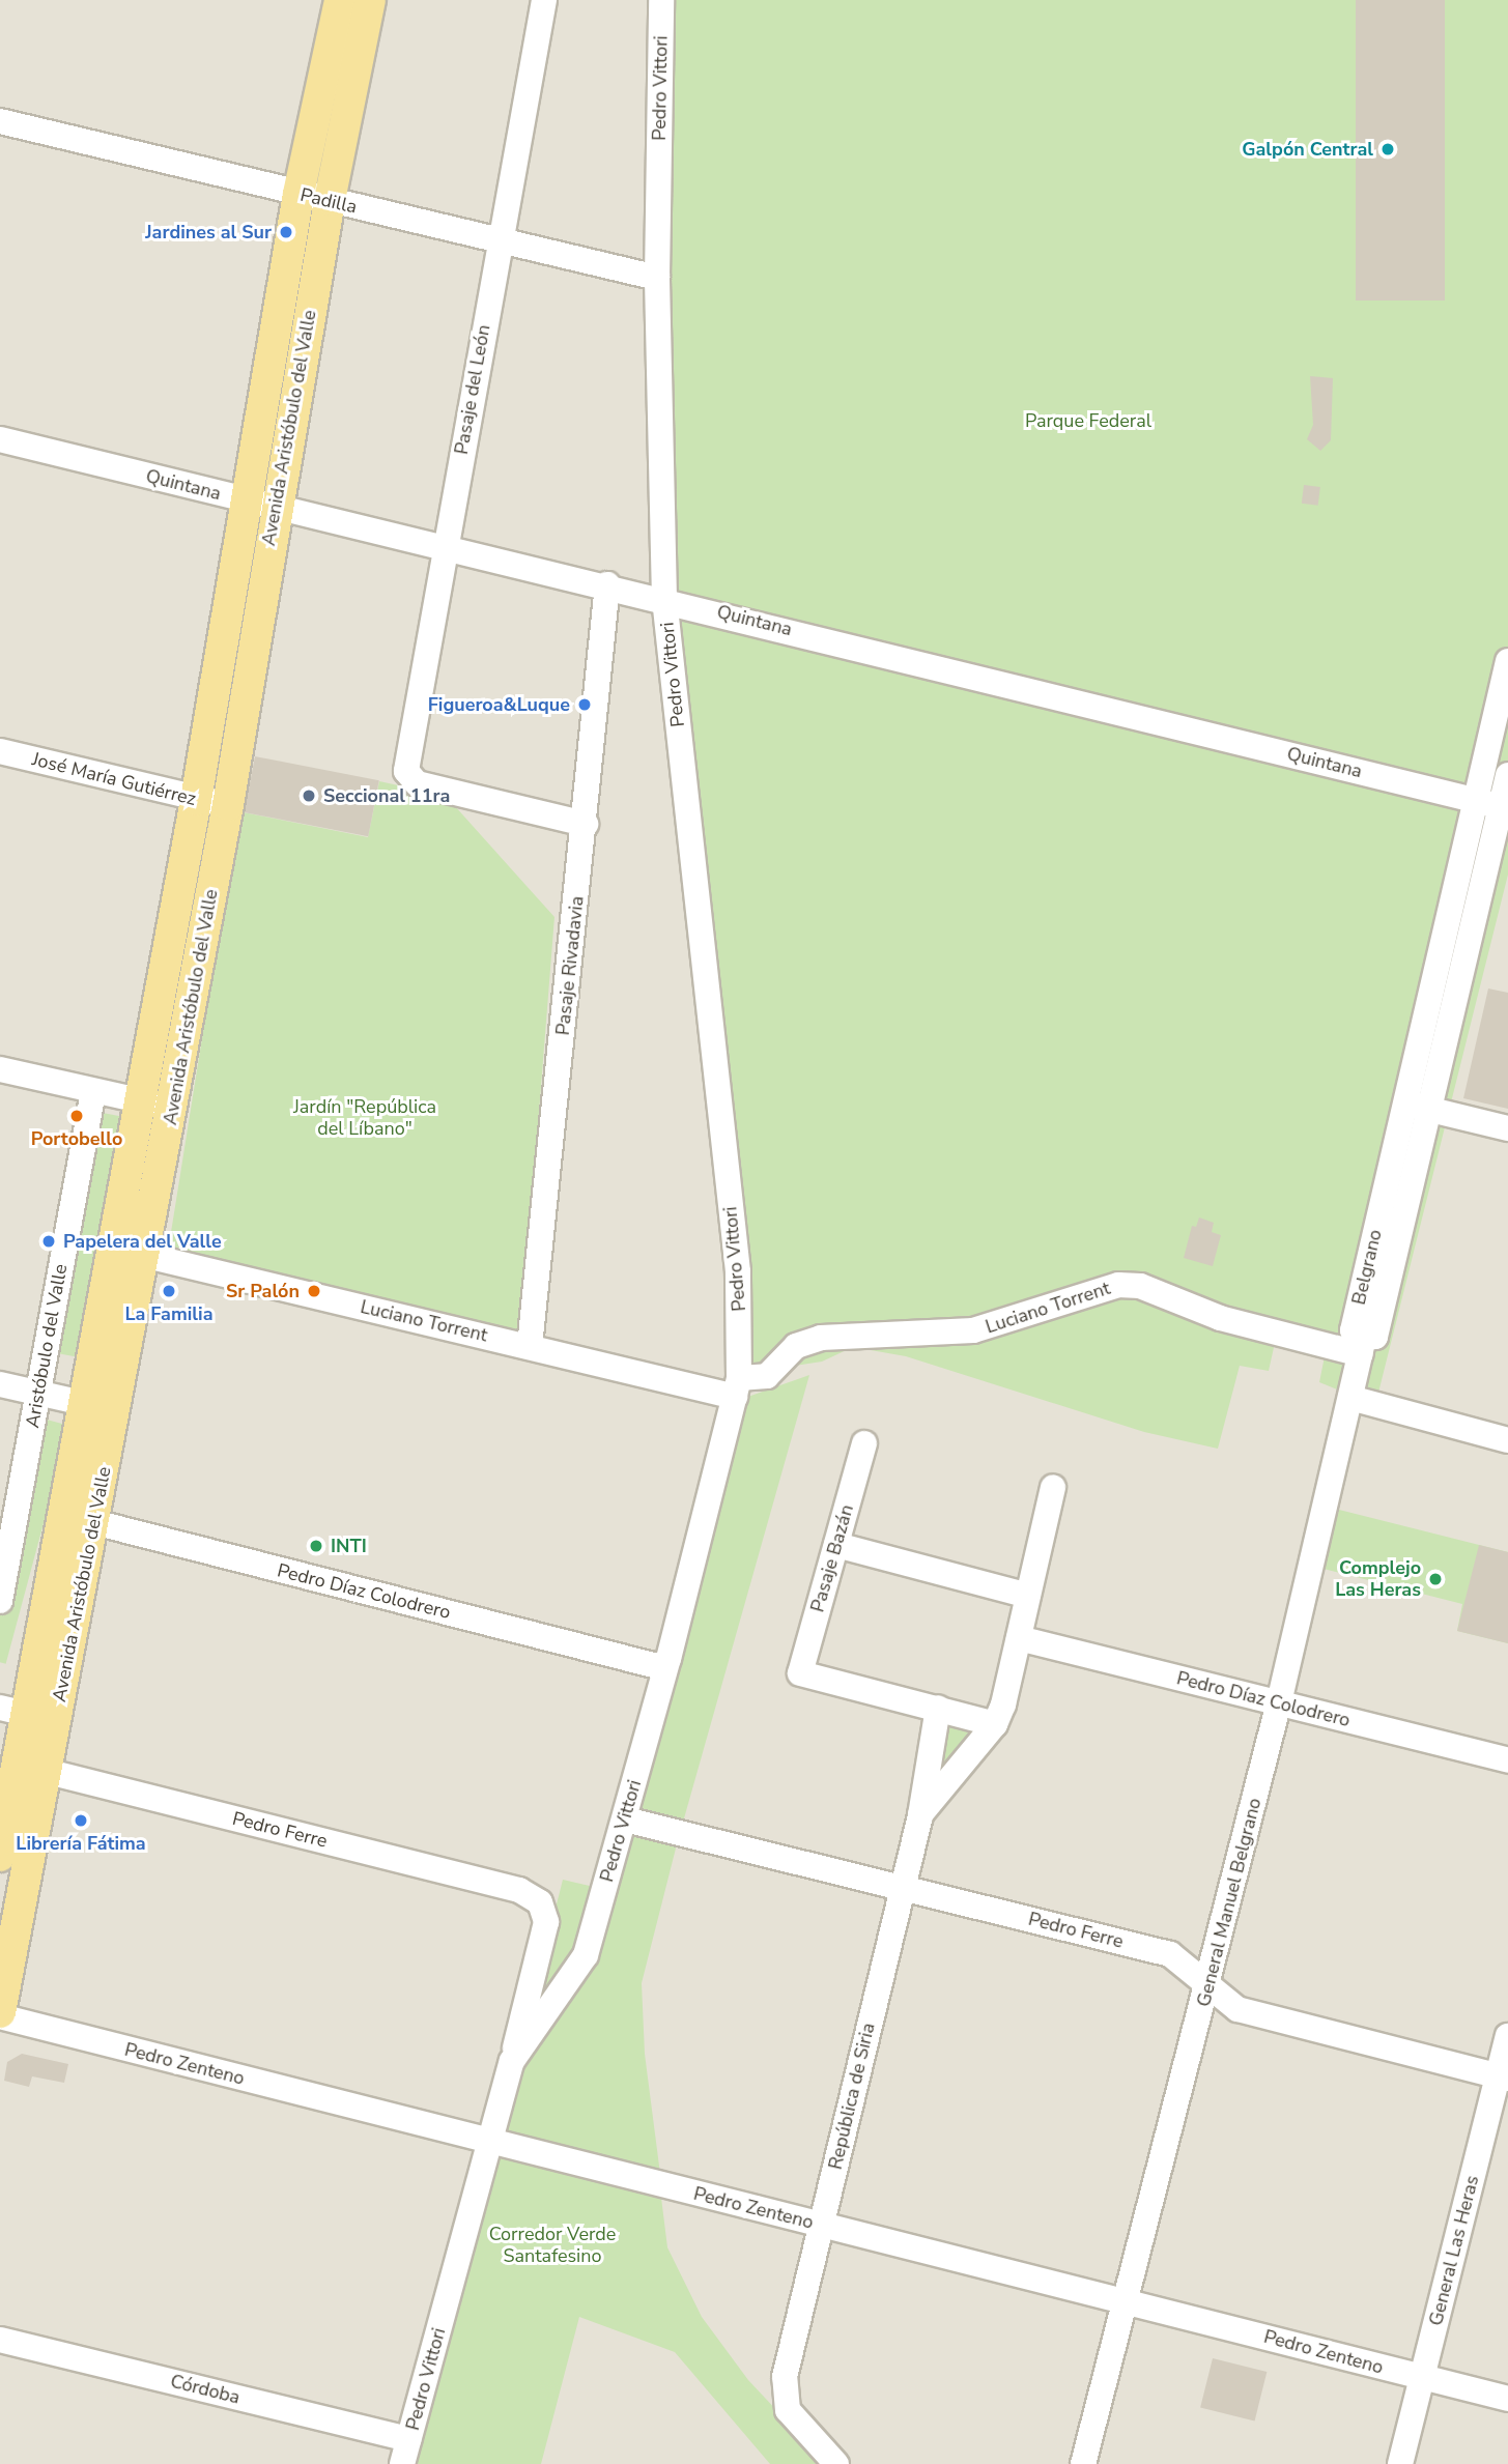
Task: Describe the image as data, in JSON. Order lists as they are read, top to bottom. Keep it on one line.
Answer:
{"streets":{"main road":["Avenida Aristóbulo del Valle"],"street":["Pedro Vittori","Padilla","Pasaje del León","Quintana","José María Gutiérrez","Pasaje Rivadavia","Belgrano","Luciano Torrent","Aristóbulo del Valle","Pasaje Bazán","Pedro Díaz Colodrero","Pedro Ferre","General Manuel Belgrano","Pedro Zenteno","República de Siria","General Las Heras","Córdoba"]},"crossings":[["Pedro Vittori","Padilla"],["Pedro Vittori","Quintana"],["Pedro Vittori","Luciano Torrent"],["Pedro Vittori","Pedro Díaz Colodrero"],["Pedro Vittori","Pedro Ferre"],["Pedro Vittori","Pedro Zenteno"],["Pedro Vittori","Córdoba"],["Padilla","Pasaje del León"],["Padilla","Avenida Aristóbulo del Valle"],["Pasaje del León","Quintana"],["Pasaje del León","Pasaje Rivadavia"],["Avenida Aristóbulo del Valle","Quintana"],["Avenida Aristóbulo del Valle","José María Gutiérrez"],["Avenida Aristóbulo del Valle","Luciano Torrent"],["Avenida Aristóbulo del Valle","Pedro Díaz Colodrero"],["Avenida Aristóbulo del Valle","Pedro Ferre"],["Avenida Aristóbulo del Valle","Pedro Zenteno"],["Quintana","Pasaje Rivadavia"],["Quintana","Belgrano"],["Pasaje Rivadavia","Luciano Torrent"],["Belgrano","Luciano Torrent"],["Belgrano","General Manuel Belgrano"],["Luciano Torrent","General Manuel Belgrano"],["Pasaje Bazán","República de Siria"],["Pedro Díaz Colodrero","General Manuel Belgrano"],["Pedro Díaz Colodrero","República de Siria"],["Pedro Ferre","General Manuel Belgrano"],["Pedro Ferre","República de Siria"],["Pedro Ferre","General Las Heras"],["General Manuel Belgrano","Pedro Zenteno"],["Pedro Zenteno","República de Siria"],["Pedro Zenteno","General Las Heras"]],"parks":["Parque Federal","Jardín \"República del Líbano\"","Corredor Verde Santafesino"],"places":["Galpón Central","Jardines al Sur","Figueroa&Luque","Seccional 11ra","Portobello","Papelera del Valle","La Familia","Sr Palón","INTI","Complejo Las Heras","Librería Fátima"]}
